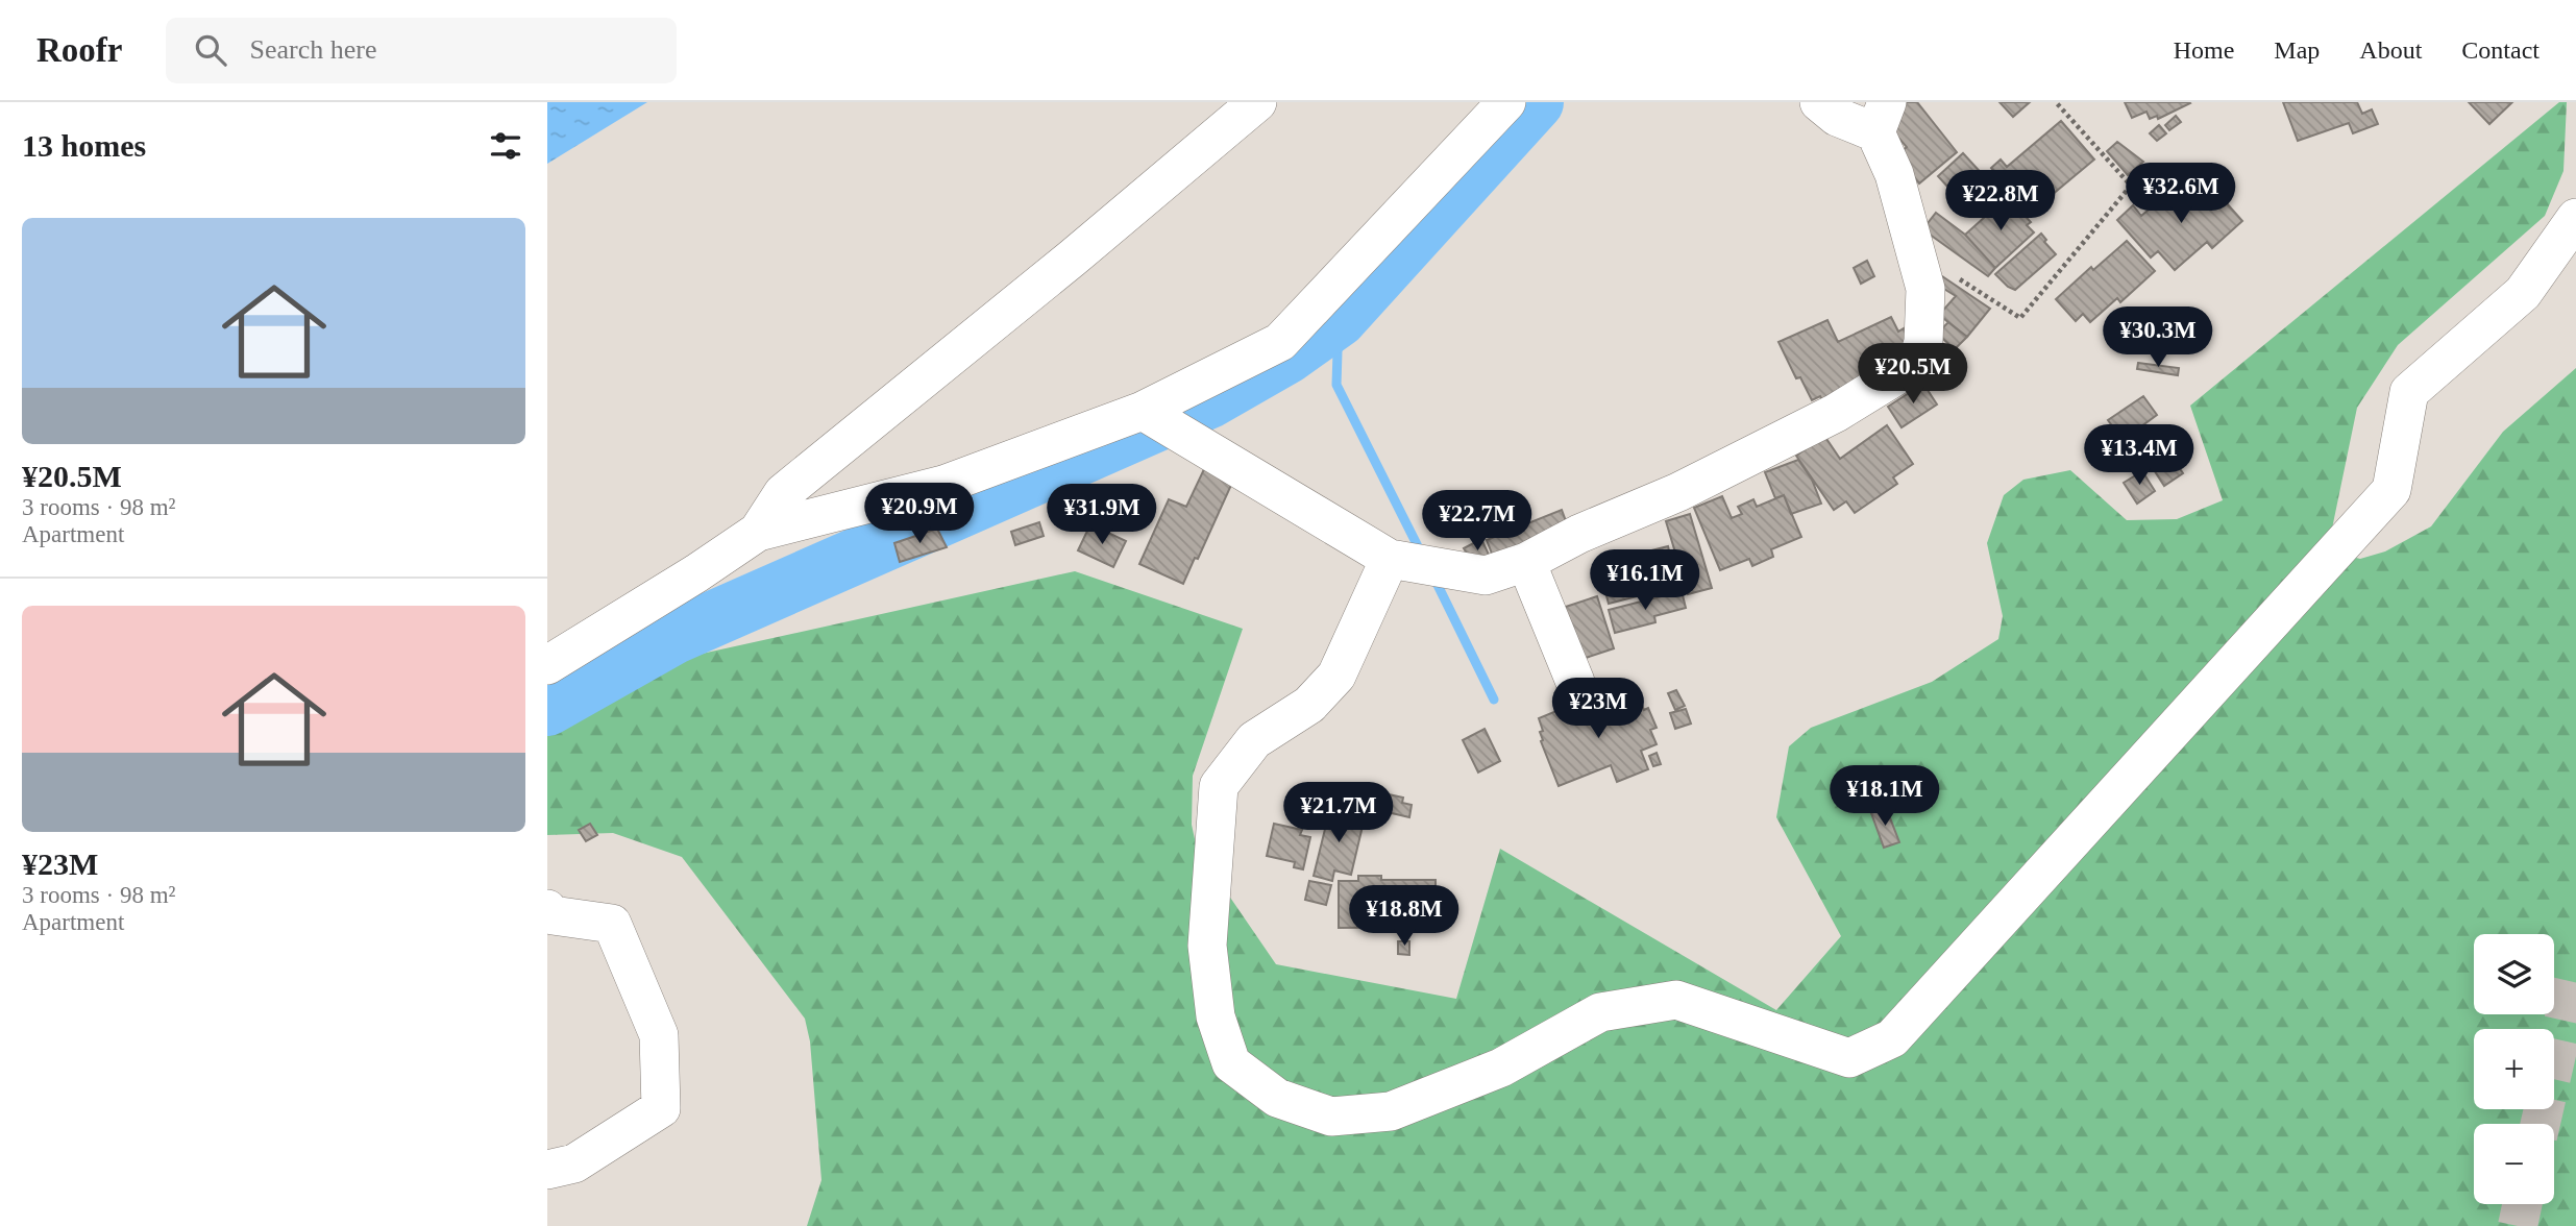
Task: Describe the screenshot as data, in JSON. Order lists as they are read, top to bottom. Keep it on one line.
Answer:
{"page":{"header":"Roofr","search":"Search here","nav":["Home","Map","About","Contact"],"heading":"13 homes","price":["¥32.6M","¥22.8M","¥30.3M","¥20.5M","¥13.4M","¥20.9M","¥31.9M","¥22.7M","¥16.1M","¥23M","¥18.1M","¥21.7M","¥18.8M"],"list":[{"name":"¥20.5M","note":"3 rooms · 98 m² · Apartment"},{"name":"¥23M","note":"3 rooms · 98 m² · Apartment"}],"map_buttons":["+","−"]}}
